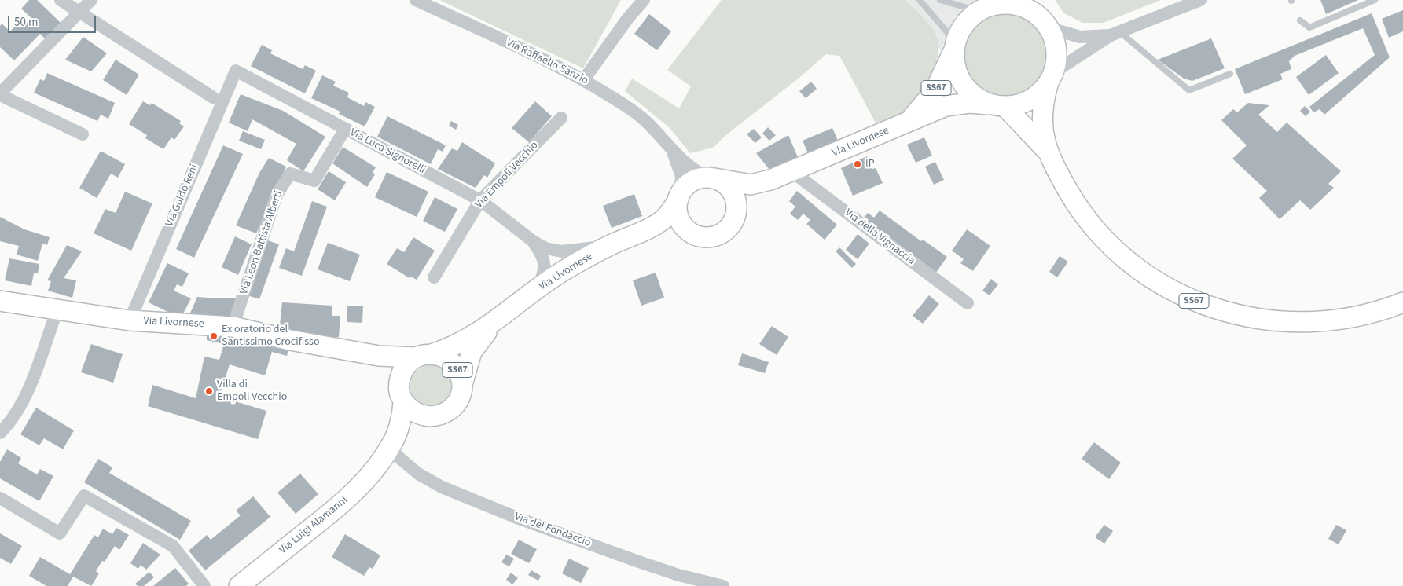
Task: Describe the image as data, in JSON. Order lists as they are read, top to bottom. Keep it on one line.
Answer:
{"streets":{"main road":["SS67","Via Livornese","Via Luigi Alamanni"],"street":["Via Raffaello Sanzio","Via Luca Signorelli","Via Empoli Vecchio","Via Guido Reni","Via della Vignaccia","Via Leon Battista Alberti","Via del Fondaccio"]},"crossings":[["Via Raffaello Sanzio","Via Livornese"],["SS67","Via Livornese"],["Via Livornese","Via Guido Reni"],["Via Livornese","Via della Vignaccia"],["Via Livornese","Via Leon Battista Alberti"],["Via Livornese","Via Luigi Alamanni"],["Via Luca Signorelli","Via Empoli Vecchio"],["Via Luca Signorelli","Via Guido Reni"],["Via Luca Signorelli","Via Leon Battista Alberti"],["Via Luigi Alamanni","Via del Fondaccio"]],"places":["IP","Ex oratorio del Santissimo Crocifisso","Villa di Empoli Vecchio"],"scale_bar":"50 m"}
